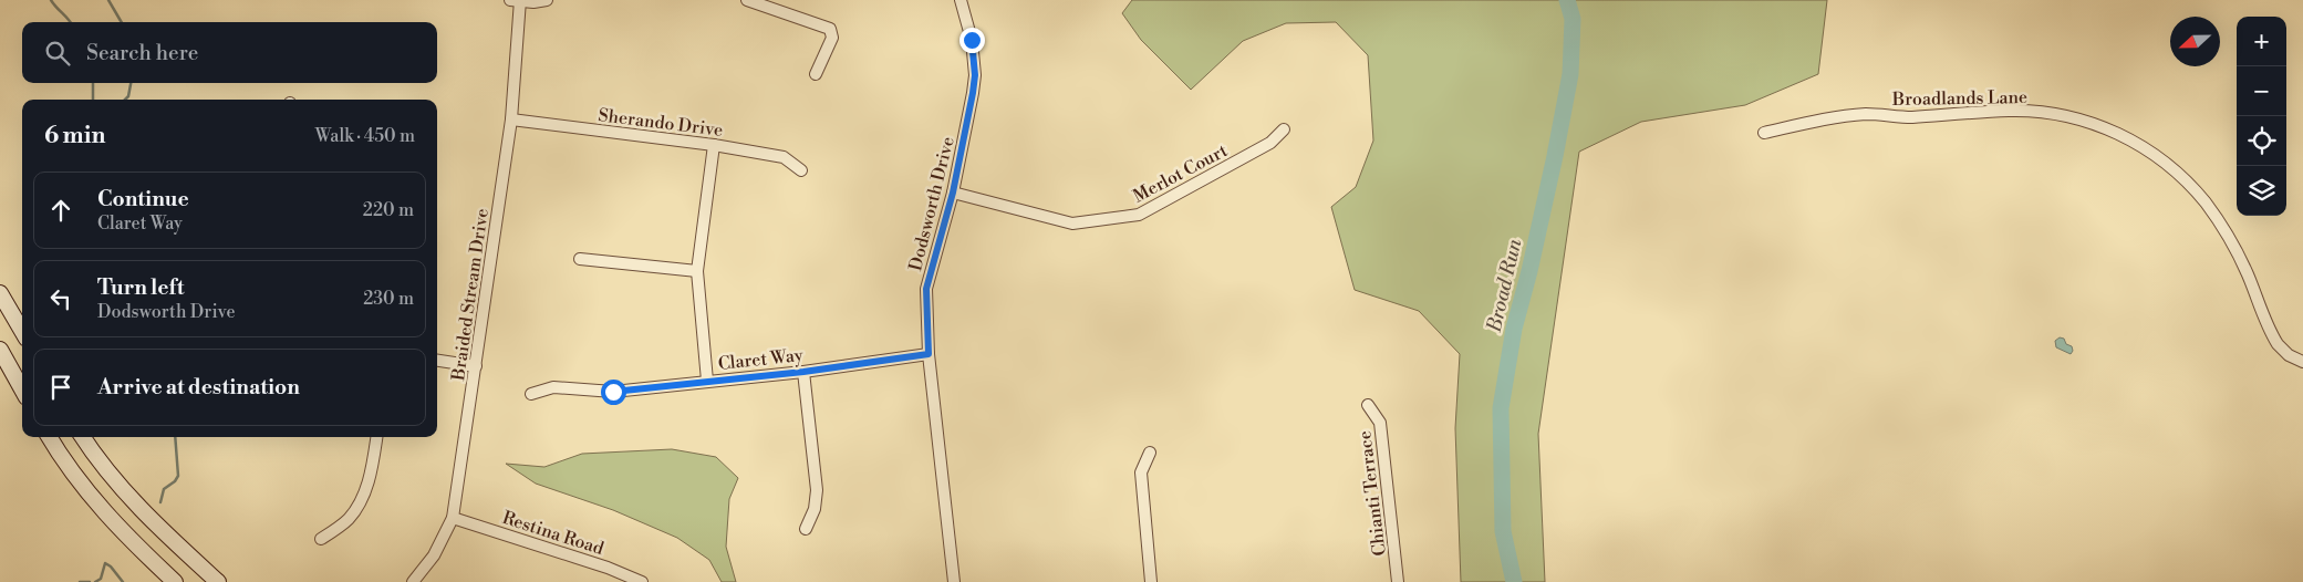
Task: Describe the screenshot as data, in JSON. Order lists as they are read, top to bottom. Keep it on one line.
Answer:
{"streets":{"street":["Broadlands Lane","Sherando Drive","Merlot Court","Dodsworth Drive","Braided Stream Drive","Claret Way","Chianti Terrace","Restina Road"]},"crossings":[["Sherando Drive","Braided Stream Drive"],["Merlot Court","Dodsworth Drive"],["Dodsworth Drive","Claret Way"],["Braided Stream Drive","Restina Road"]],"water":["Broad Run"],"north":"left","page":{"map_buttons":["+","−"],"search":"Search here","heading":["6 min","Walk · 450 m"],"list":[["Continue","Claret Way","220 m"],["Turn left","Dodsworth Drive","230 m"],"Arrive at destination"]}}
